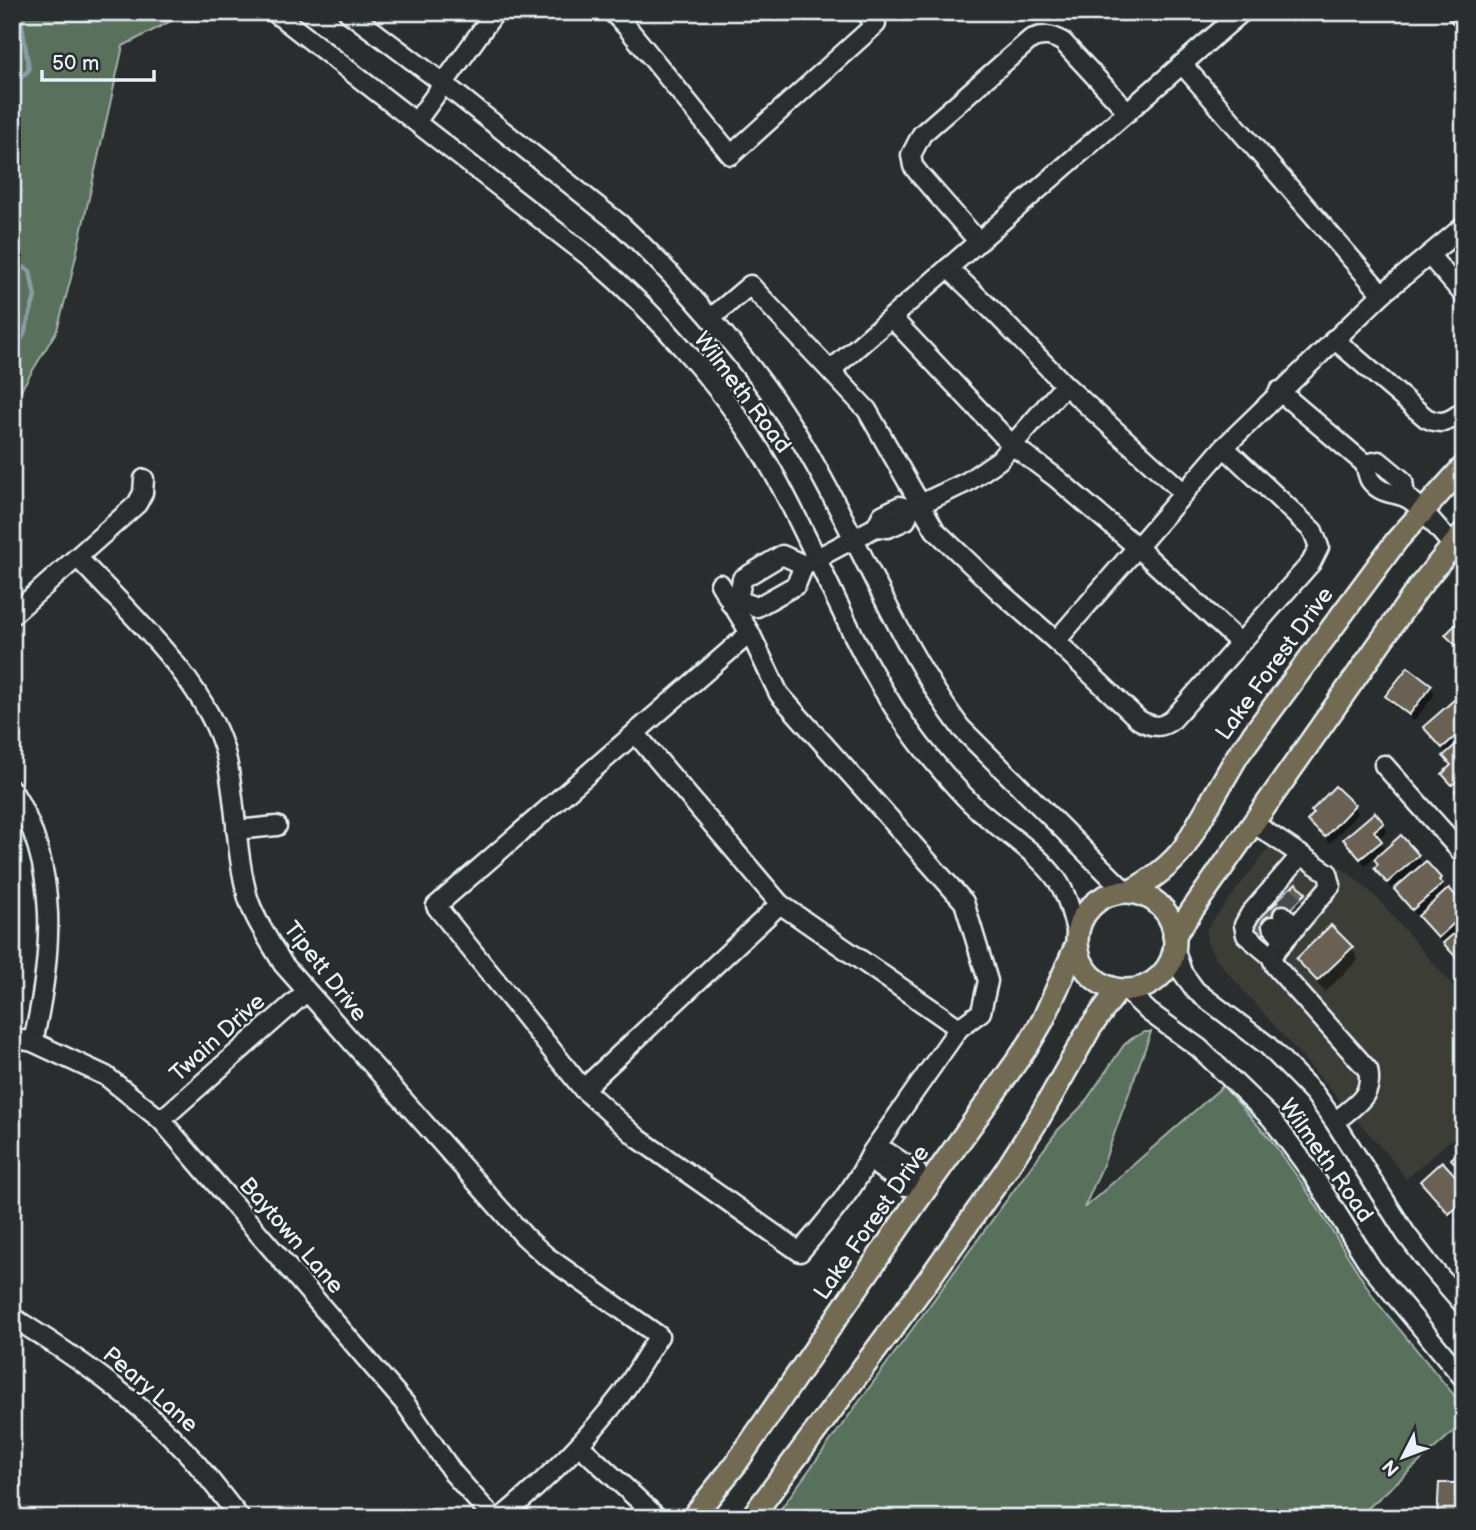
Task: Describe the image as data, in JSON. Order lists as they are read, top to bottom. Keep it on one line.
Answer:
{"streets":{"main road":["Lake Forest Drive"],"street":["Wilmeth Road","Tipett Drive","Twain Drive","Baytown Lane","Peary Lane"]},"crossings":[["Wilmeth Road","Lake Forest Drive"],["Tipett Drive","Twain Drive"],["Twain Drive","Baytown Lane"]],"scale_bar":"50 m","north":"bottom left"}
